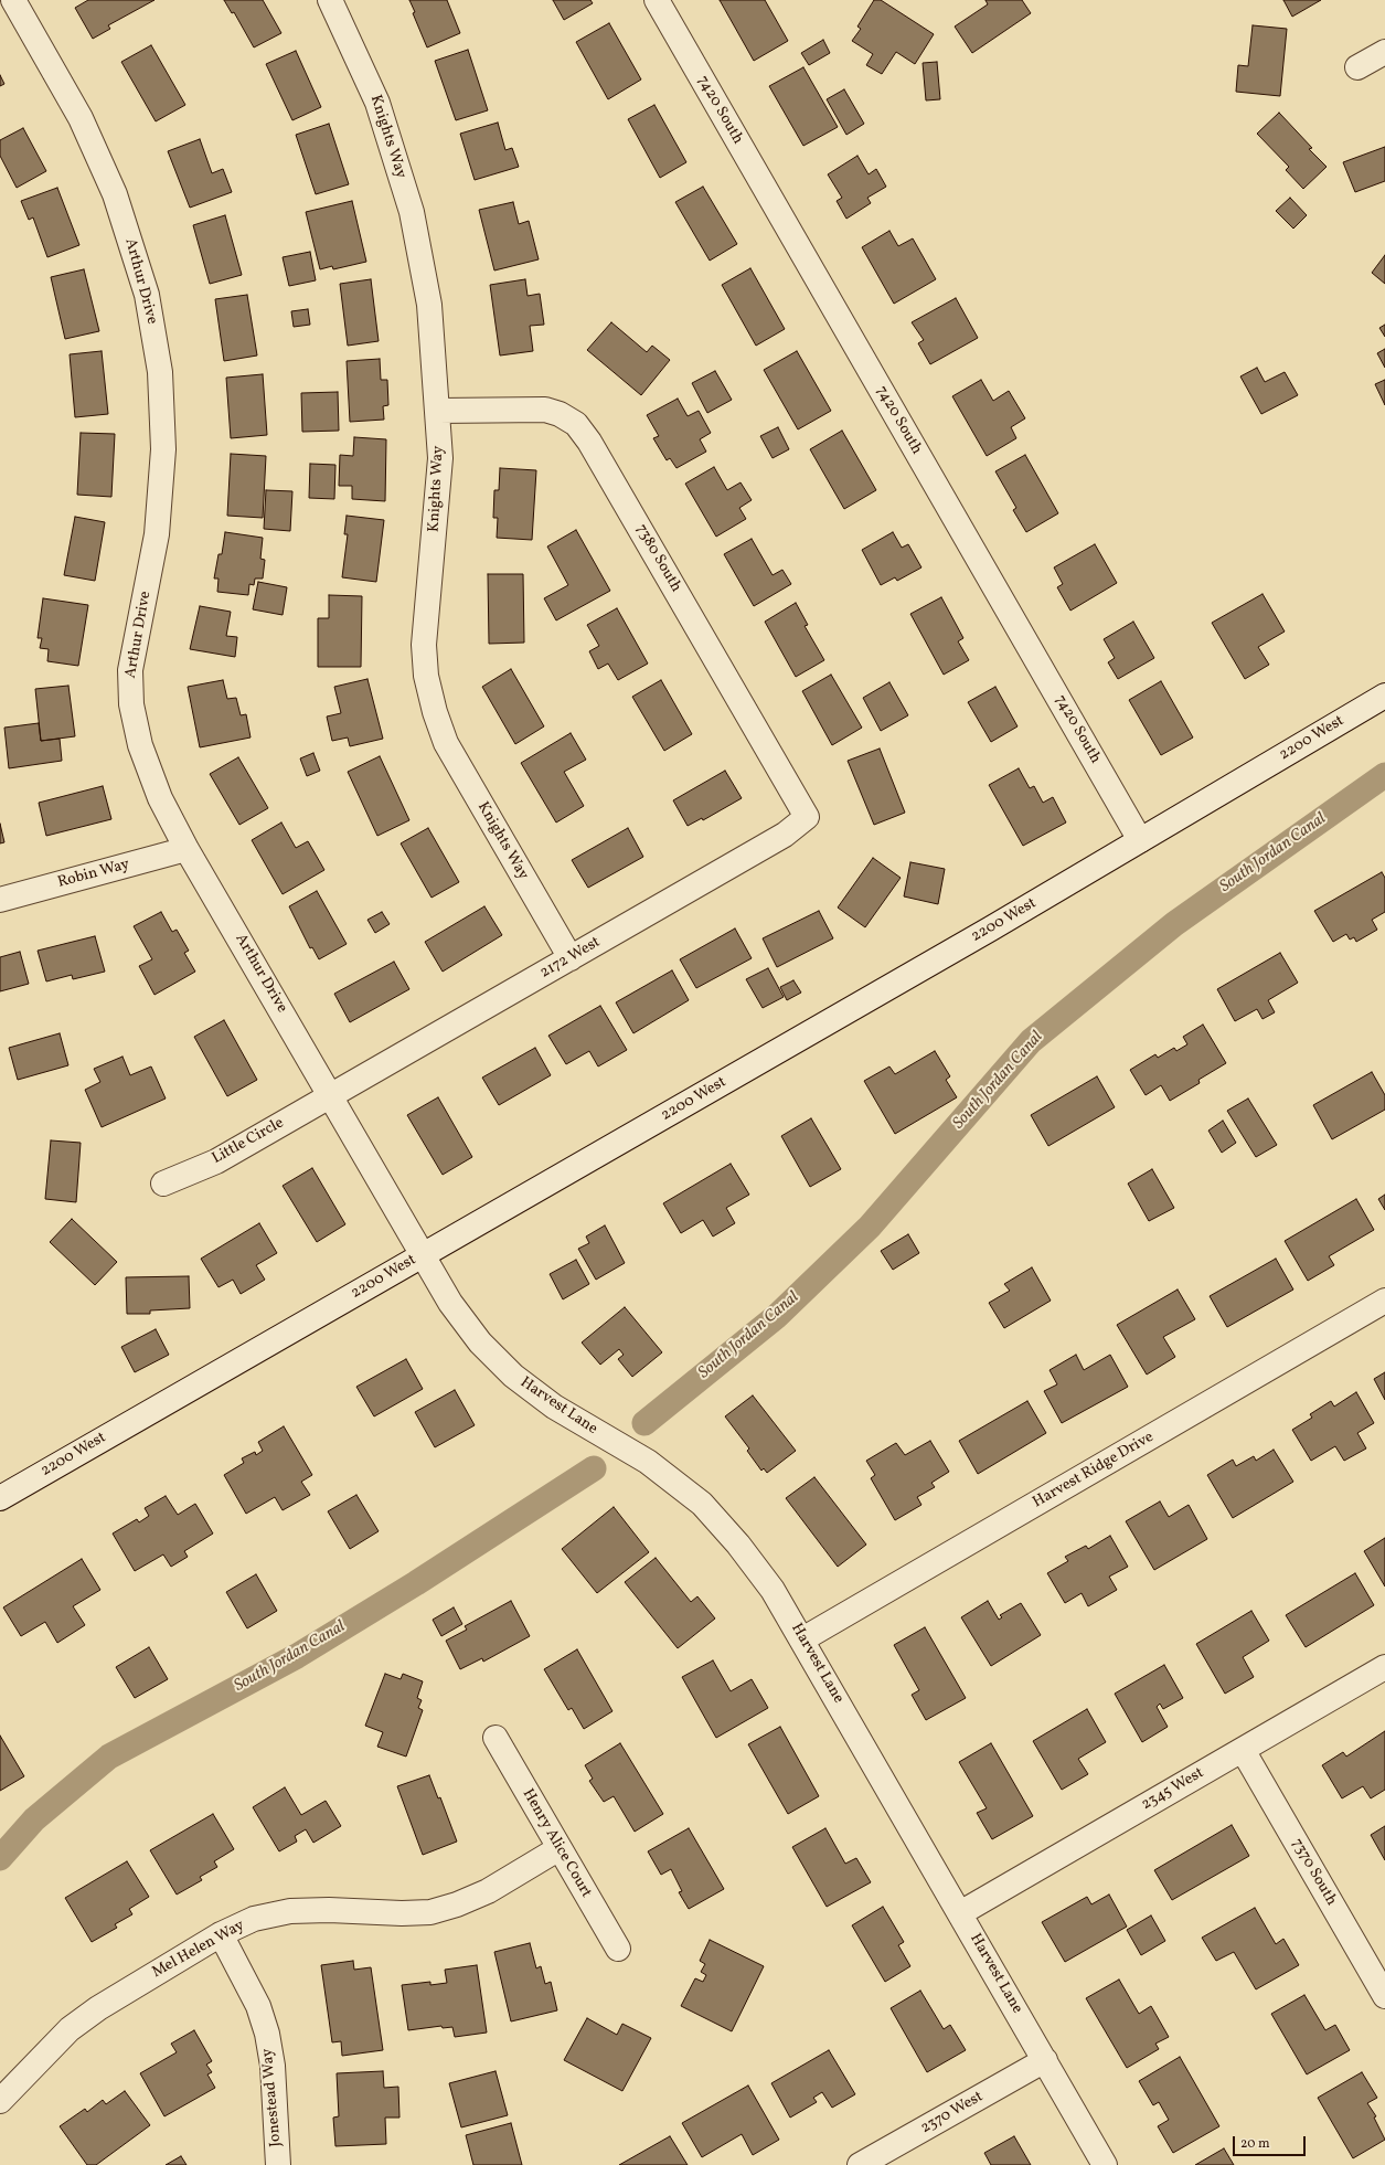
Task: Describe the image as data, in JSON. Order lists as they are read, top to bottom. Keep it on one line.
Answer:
{"streets":{"street":["7420 South","Knights Way","Arthur Drive","7380 South","2200 West","Robin Way","2172 West","Little Circle","Harvest Lane","Harvest Ridge Drive","2345 West","Henry Alice Court","7370 South","Mel Helen Way","Jonestead Way","2370 West"]},"crossings":[["7420 South","2200 West"],["Knights Way","7380 South"],["Knights Way","2172 West"],["Arthur Drive","2200 West"],["Arthur Drive","Robin Way"],["Arthur Drive","2172 West"],["Arthur Drive","Little Circle"],["Arthur Drive","Harvest Lane"],["7380 South","2172 West"],["2200 West","Harvest Lane"],["2172 West","Little Circle"],["Harvest Lane","Harvest Ridge Drive"],["Harvest Lane","2345 West"],["Harvest Lane","2370 West"],["2345 West","7370 South"],["Henry Alice Court","Mel Helen Way"],["Mel Helen Way","Jonestead Way"]],"water":["South Jordan Canal"],"scale_bar":"20 m"}
